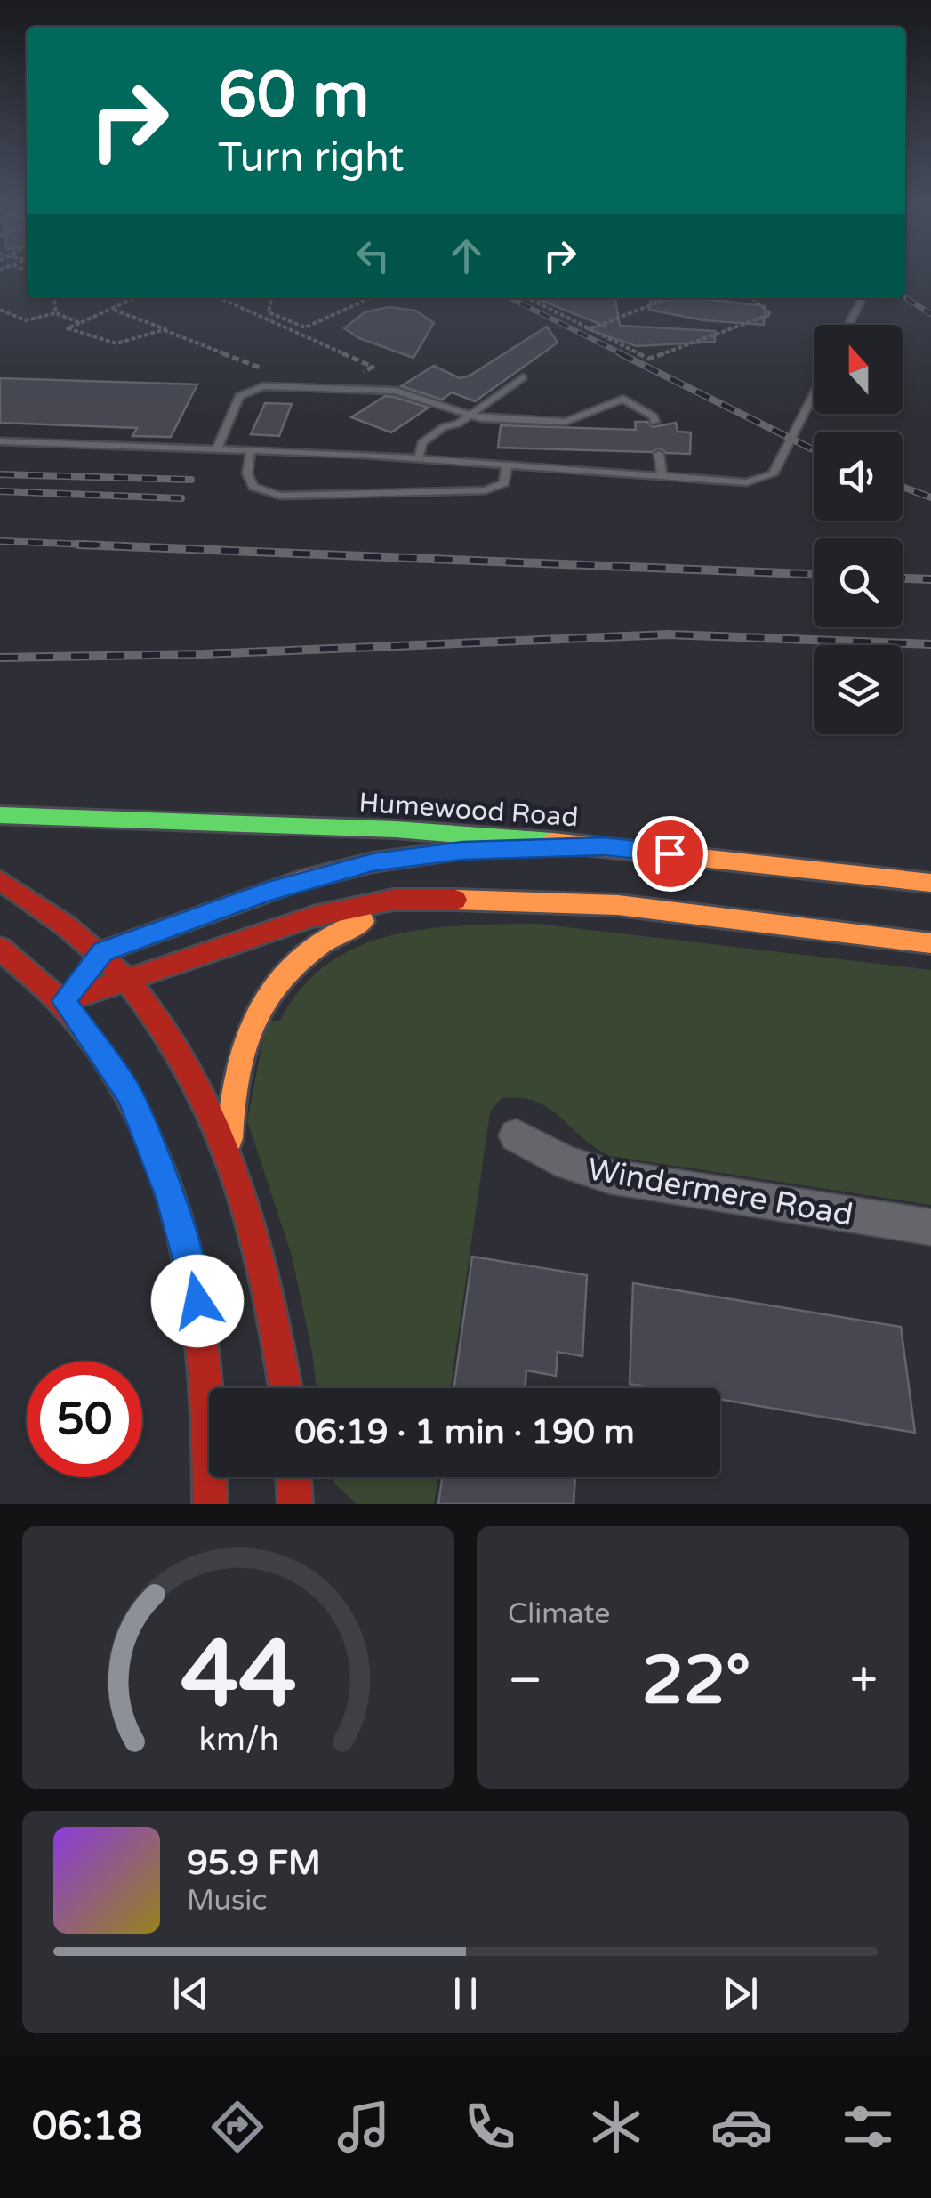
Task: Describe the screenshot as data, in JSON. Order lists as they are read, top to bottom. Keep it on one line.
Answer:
{"streets":{"main road":["Humewood Road"],"street":["Windermere Road"]},"north":"top","page":{"turn":["60 m","Turn right"],"limit":"50","trip":"06:19 · 1 min · 190 m","tile":"Climate","heat":["−","22°","+"],"song":["95.9 FM","Music"],"tabs":"06:18","gauge":["44","km/h"]}}
